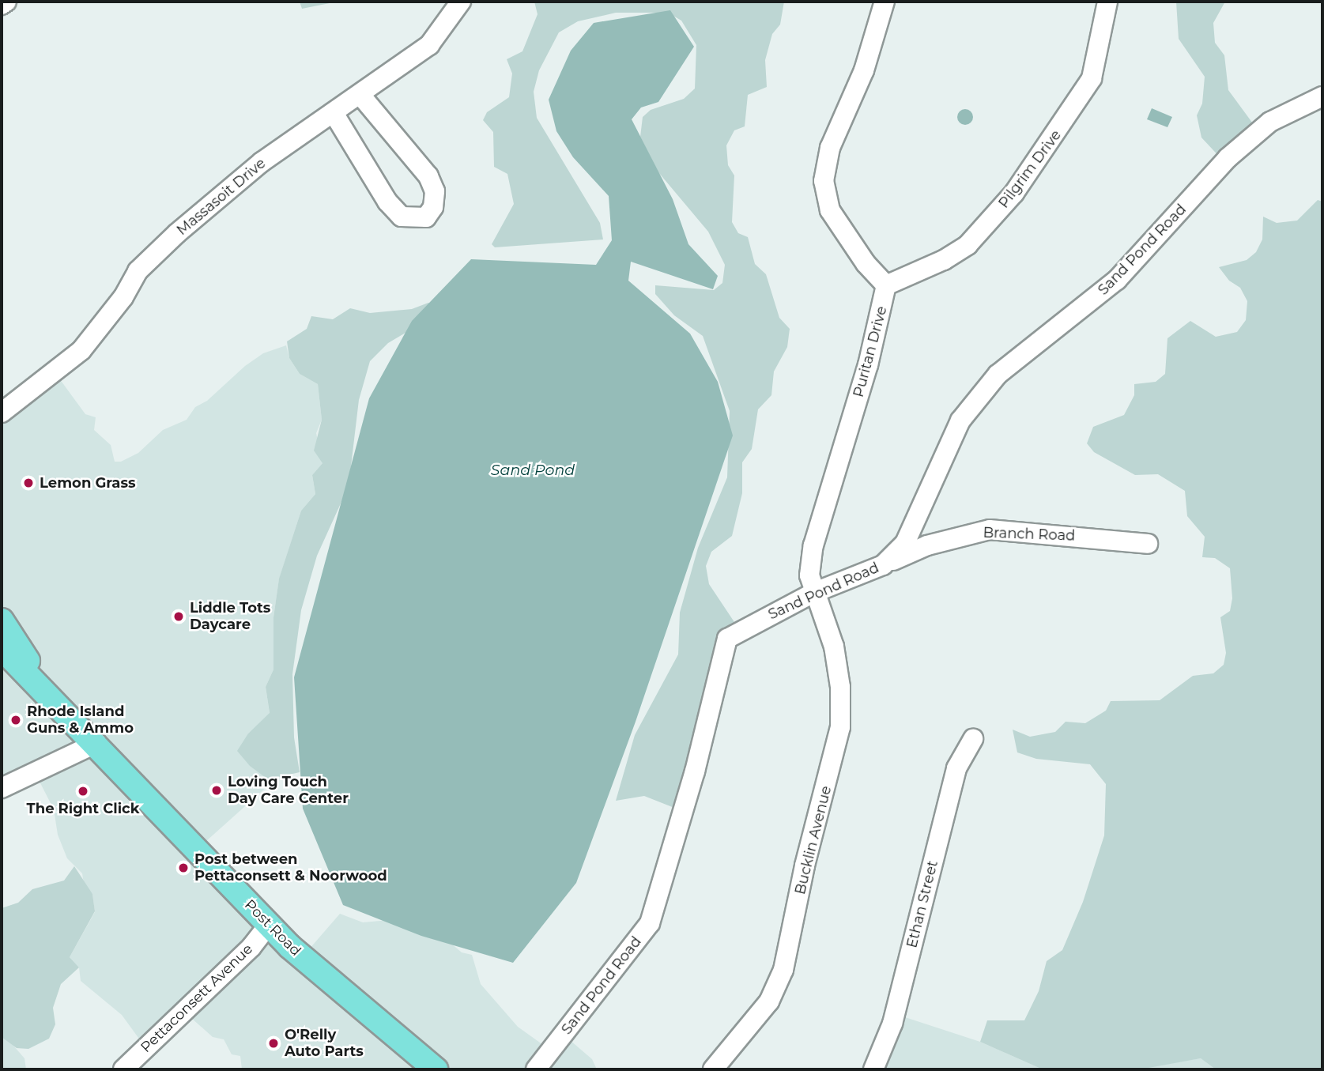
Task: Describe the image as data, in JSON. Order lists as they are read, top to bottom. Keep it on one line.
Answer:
{"streets":{"main road":["Post Road"],"street":["Pilgrim Drive","Massasoit Drive","Sand Pond Road","Puritan Drive","Branch Road","Bucklin Avenue","Ethan Street","Pettaconsett Avenue"]},"crossings":[["Pilgrim Drive","Puritan Drive"],["Sand Pond Road","Puritan Drive"],["Sand Pond Road","Branch Road"],["Sand Pond Road","Bucklin Avenue"],["Puritan Drive","Bucklin Avenue"],["Post Road","Pettaconsett Avenue"]],"water":["Sand Pond"],"places":["Lemon Grass","Liddle Tots Daycare","Rhode Island Guns & Ammo","Loving Touch Day Care Center","The Right Click","Post between Pettaconsett & Noorwood","O'Relly Auto Parts"]}
